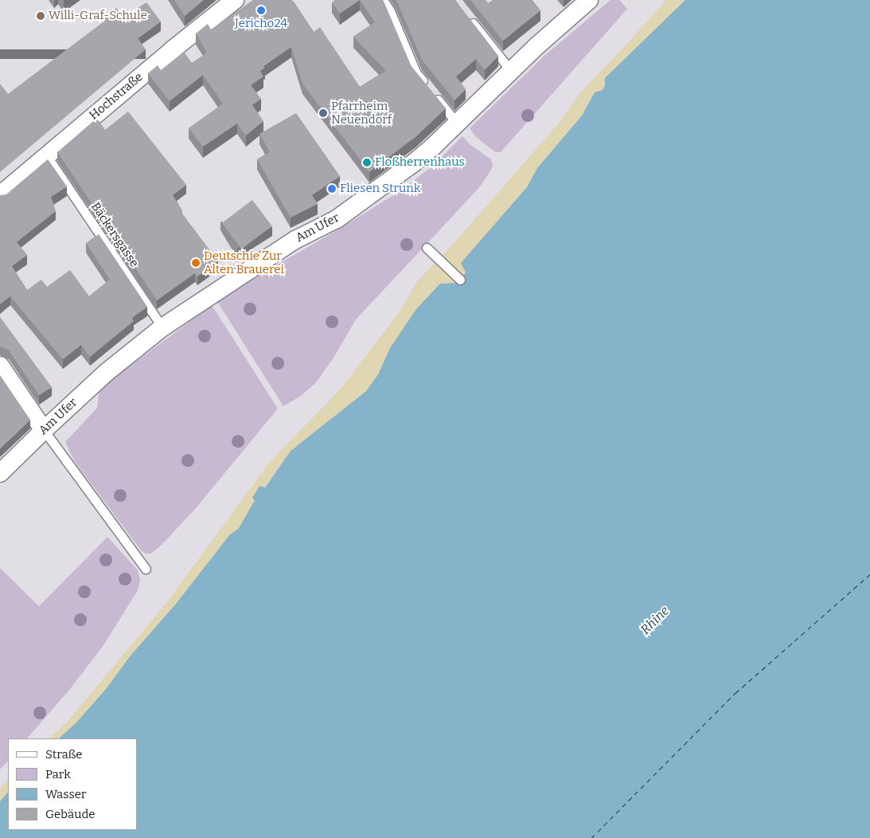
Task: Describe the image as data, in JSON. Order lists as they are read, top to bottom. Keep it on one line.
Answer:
{"streets":{"street":["Hochstraße","Am Ufer"],"lane":["Bäckersgasse"]},"crossings":[["Hochstraße","Bäckersgasse"],["Am Ufer","Bäckersgasse"]],"water":["Rhine"],"places":["Jericho24","Willi-Graf-Schule","Pfarrheim Neuendorf","Floßherrenhaus","Fliesen Strunk","Deutschie Zur Alten Brauerei"],"legend":["Straße","Park","Wasser","Gebäude"]}
